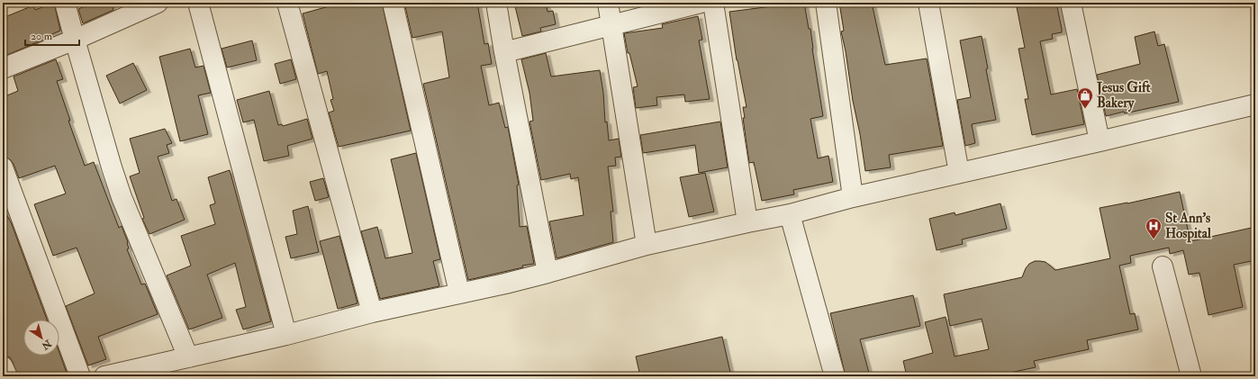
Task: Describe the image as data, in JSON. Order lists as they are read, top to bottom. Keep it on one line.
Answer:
{"places":{"shop":["Jesus Gift Bakery"],"hospital":["St Ann's Hospital"]},"scale_bar":"20 m","north":"bottom right"}
